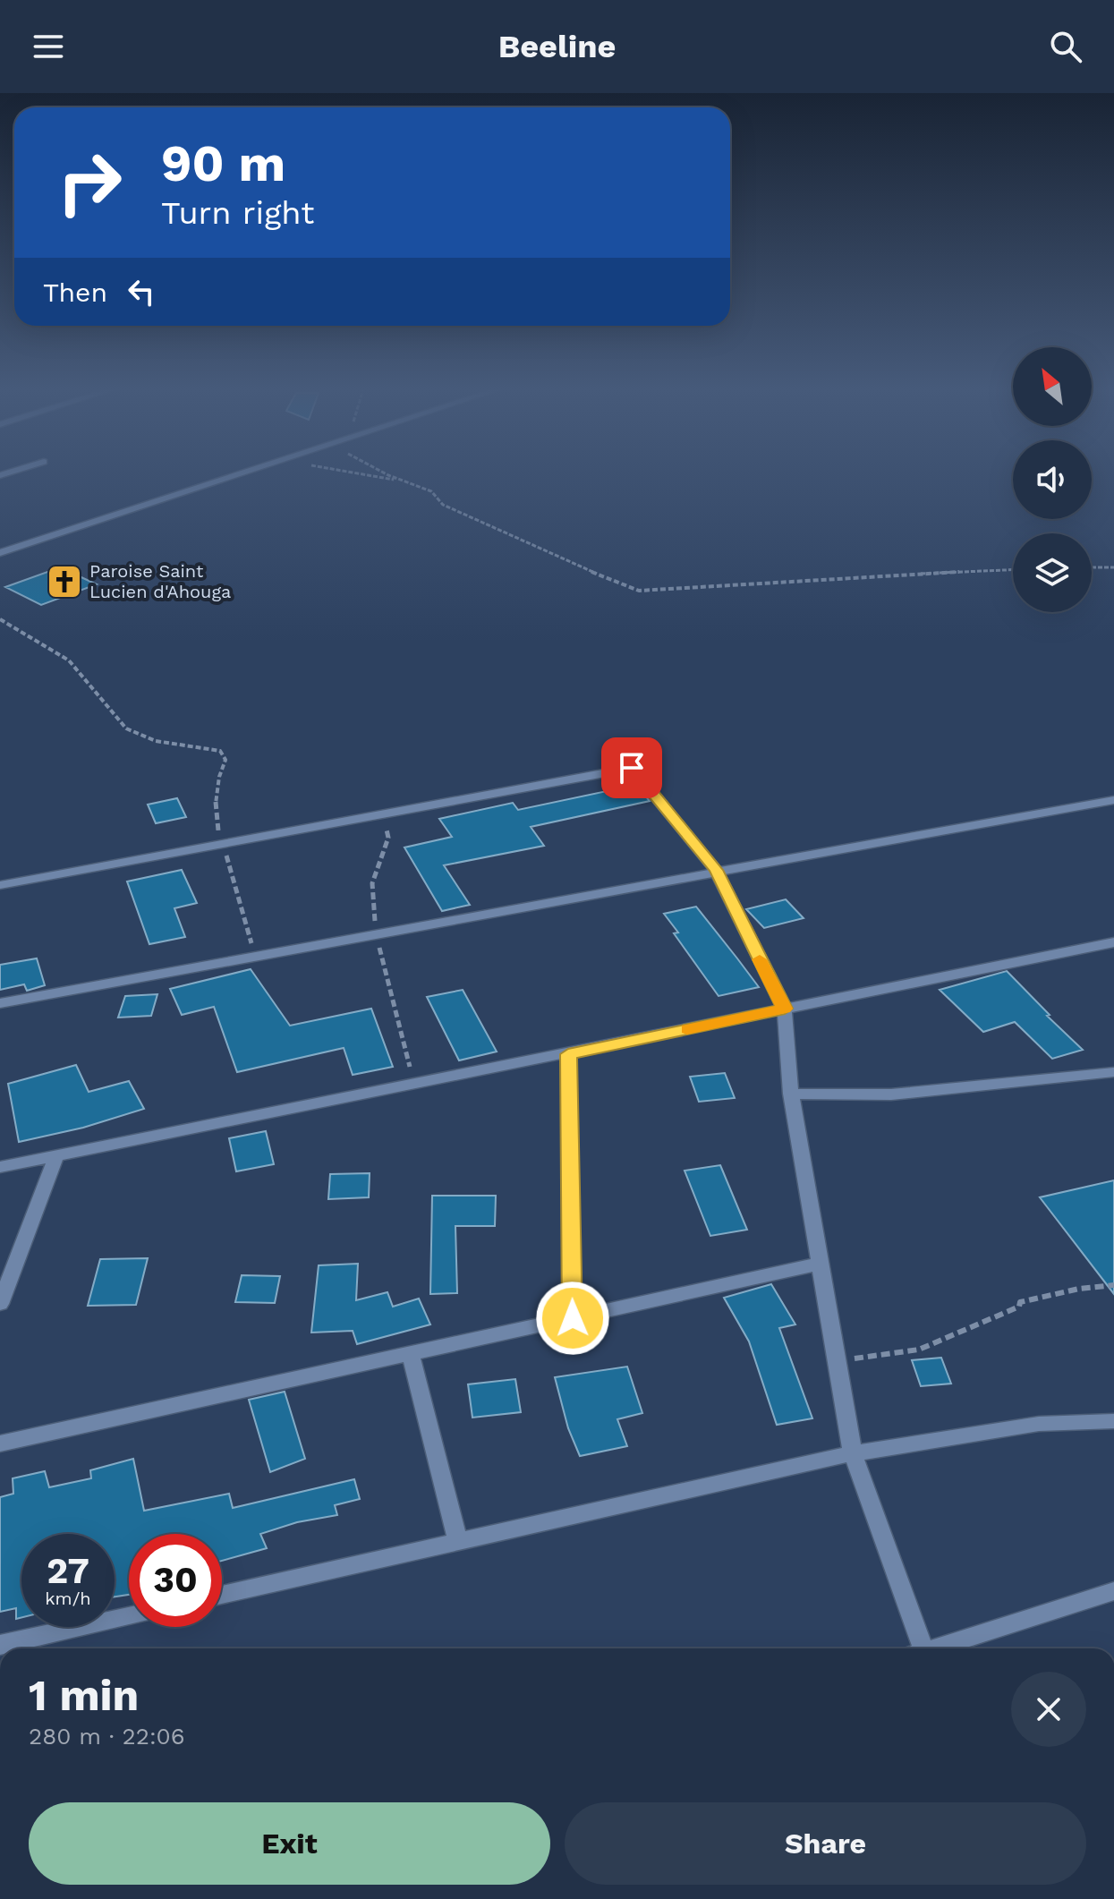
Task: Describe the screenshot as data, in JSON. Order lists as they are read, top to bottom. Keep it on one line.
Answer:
{"places":{"church":["Paroise Saint Lucien d'Ahouga"]},"north":"top left","page":{"header":"Beeline","turn":["90 m","Turn right"],"then":"Then","speed":"27 km/h","limit":"30","heading":["1 min","280 m · 22:06"],"buttons":["Exit","Share"]}}
